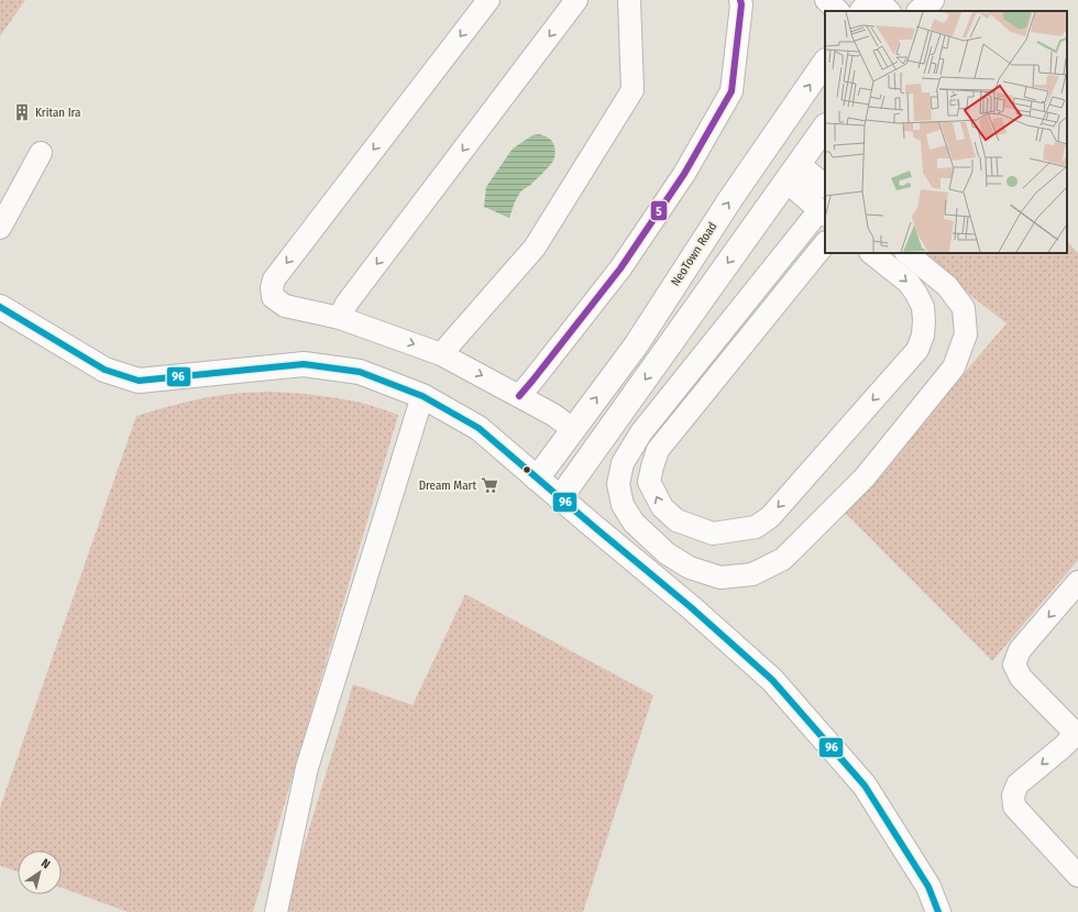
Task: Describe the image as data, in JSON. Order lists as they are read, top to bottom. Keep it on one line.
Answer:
{"streets":{"street":["NeoTown Road"]},"places":{"building":["Kritan Ira"],"supermarket":["Dream Mart"]},"lines":["transit line 5","transit line 96"],"north":"top right"}
